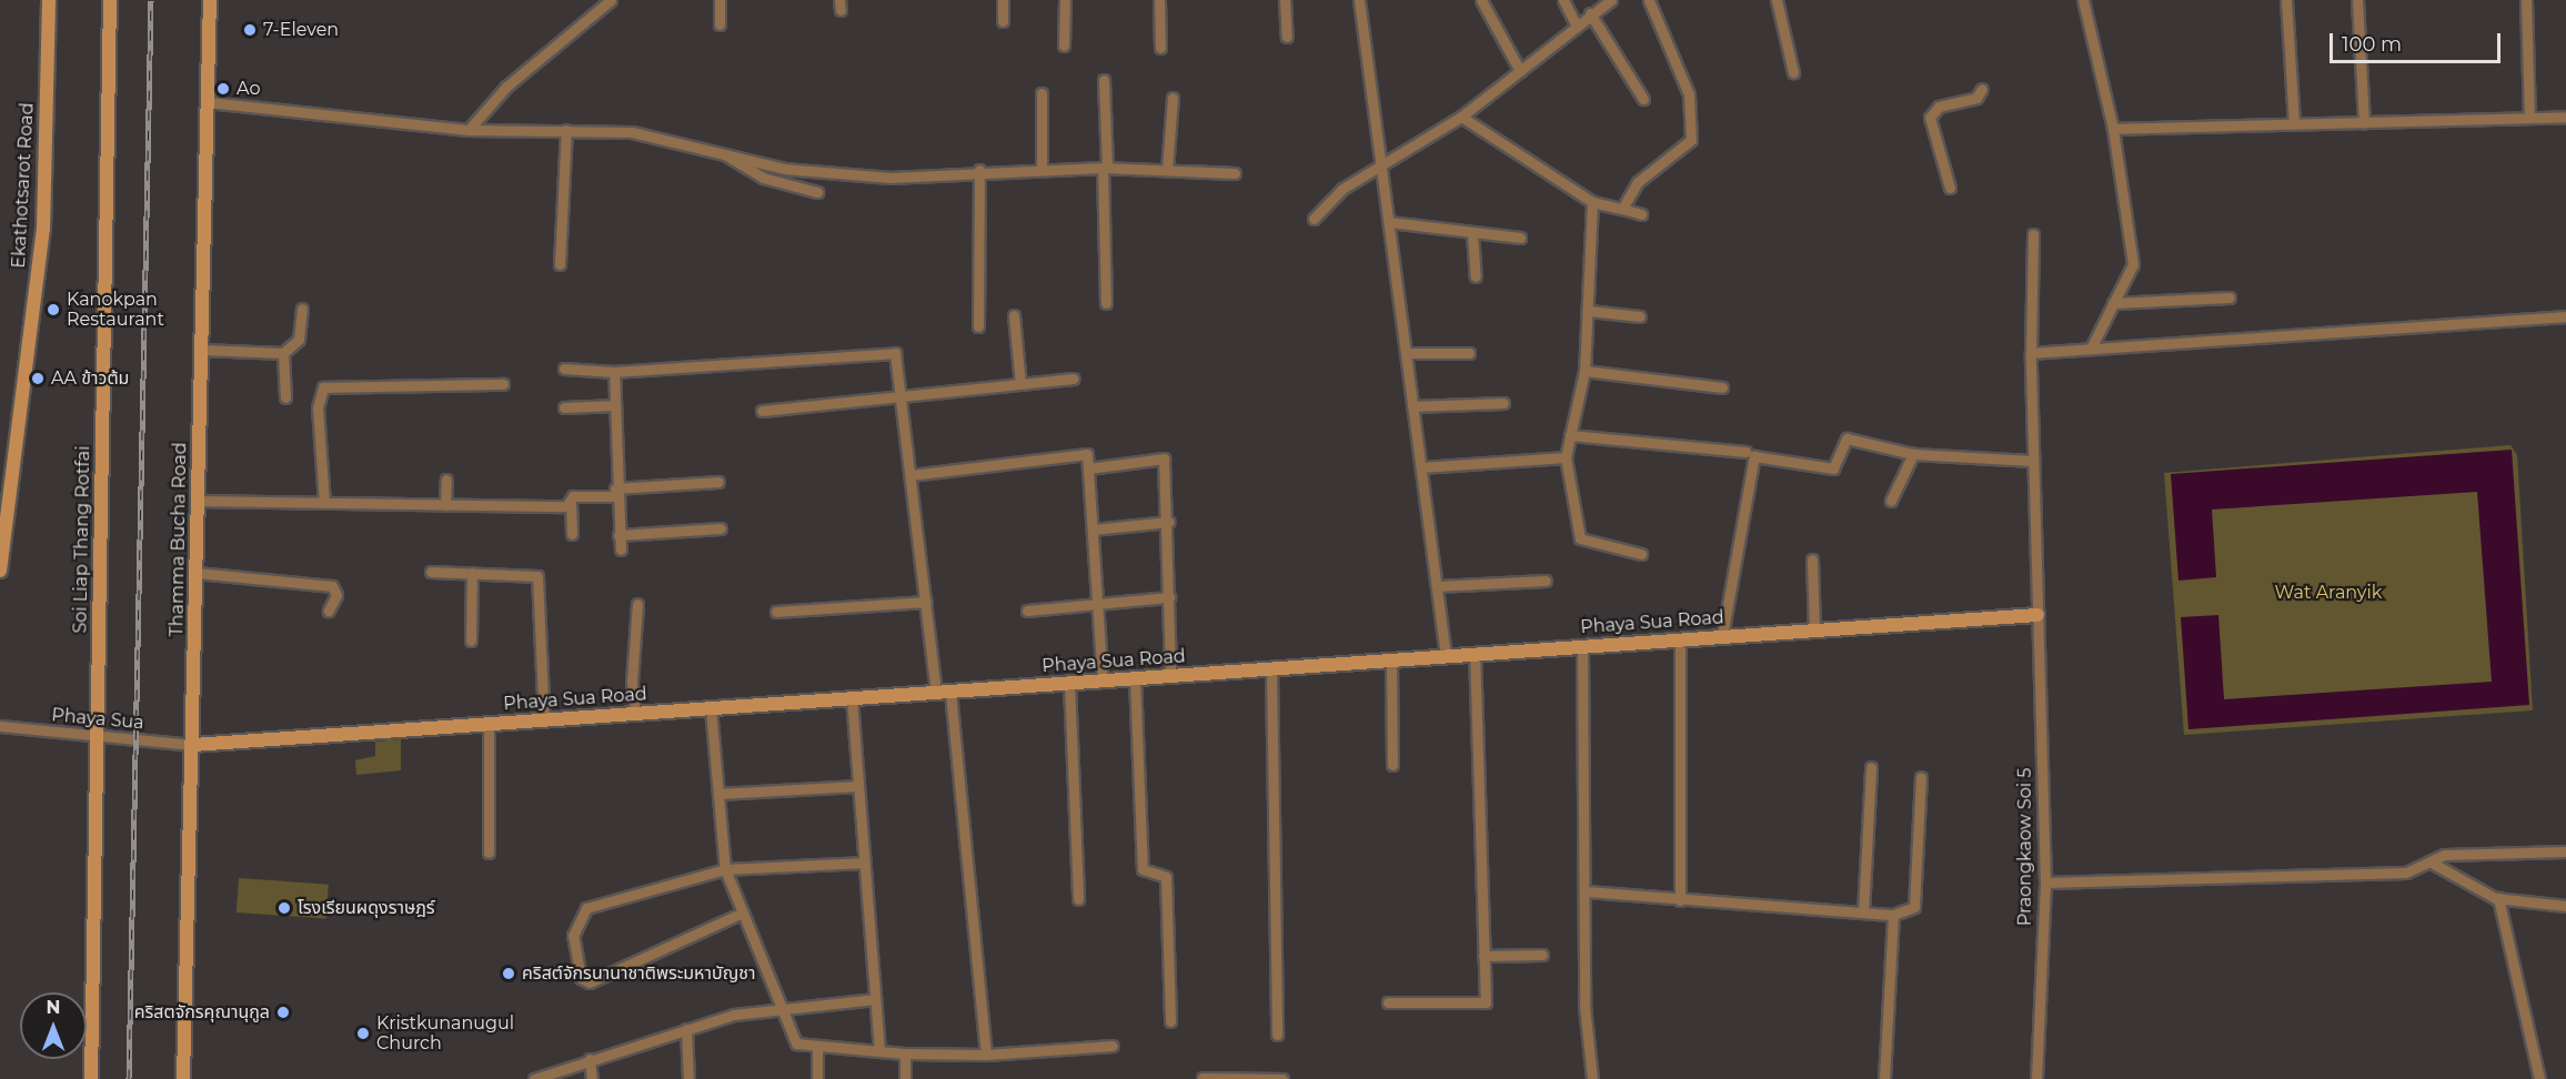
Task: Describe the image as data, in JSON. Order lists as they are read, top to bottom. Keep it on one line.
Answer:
{"streets":{"street":["Ekathotsarot Road","Soi Liap Thang Rotfai","Thamma Bucha Road","Phaya Sua Road","Phaya Sua","Praongkaow Soi 5"]},"crossings":[["Soi Liap Thang Rotfai","Phaya Sua"],["Thamma Bucha Road","Phaya Sua Road"],["Thamma Bucha Road","Phaya Sua"],["Phaya Sua Road","Phaya Sua"],["Phaya Sua Road","Praongkaow Soi 5"]],"parks":["Wat Aranyik"],"places":["7-Eleven","Ao","Kanokpan Restaurant","AA ข้าวต้ม","โรงเรียนผดุงราษฎร์","คริสต์จักรนานาชาติพระมหาบัญชา","คริสตจักรคุณานุกูล","Kristkunanugul Church"],"scale_bar":"100 m","north":"top"}
